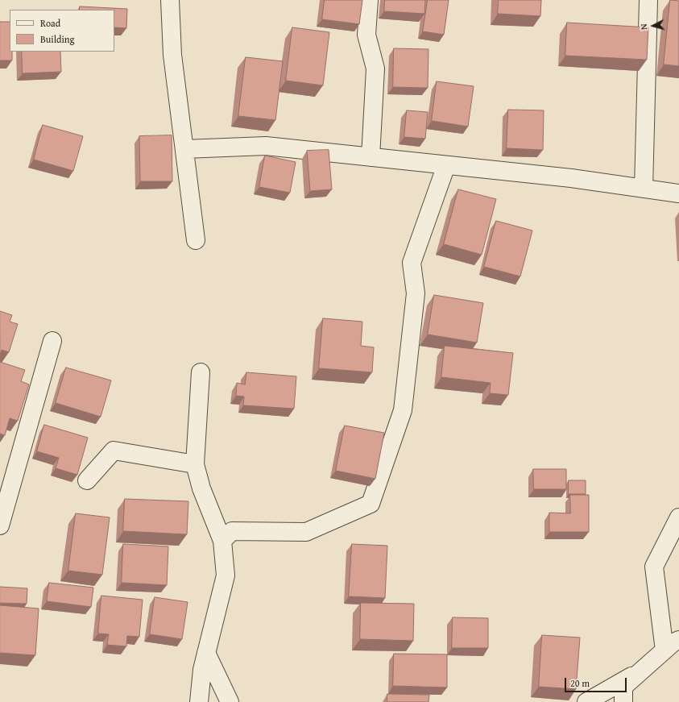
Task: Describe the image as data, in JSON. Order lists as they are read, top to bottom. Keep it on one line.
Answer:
{"legend":["Road","Building"],"scale_bar":"20 m","north":"left"}
